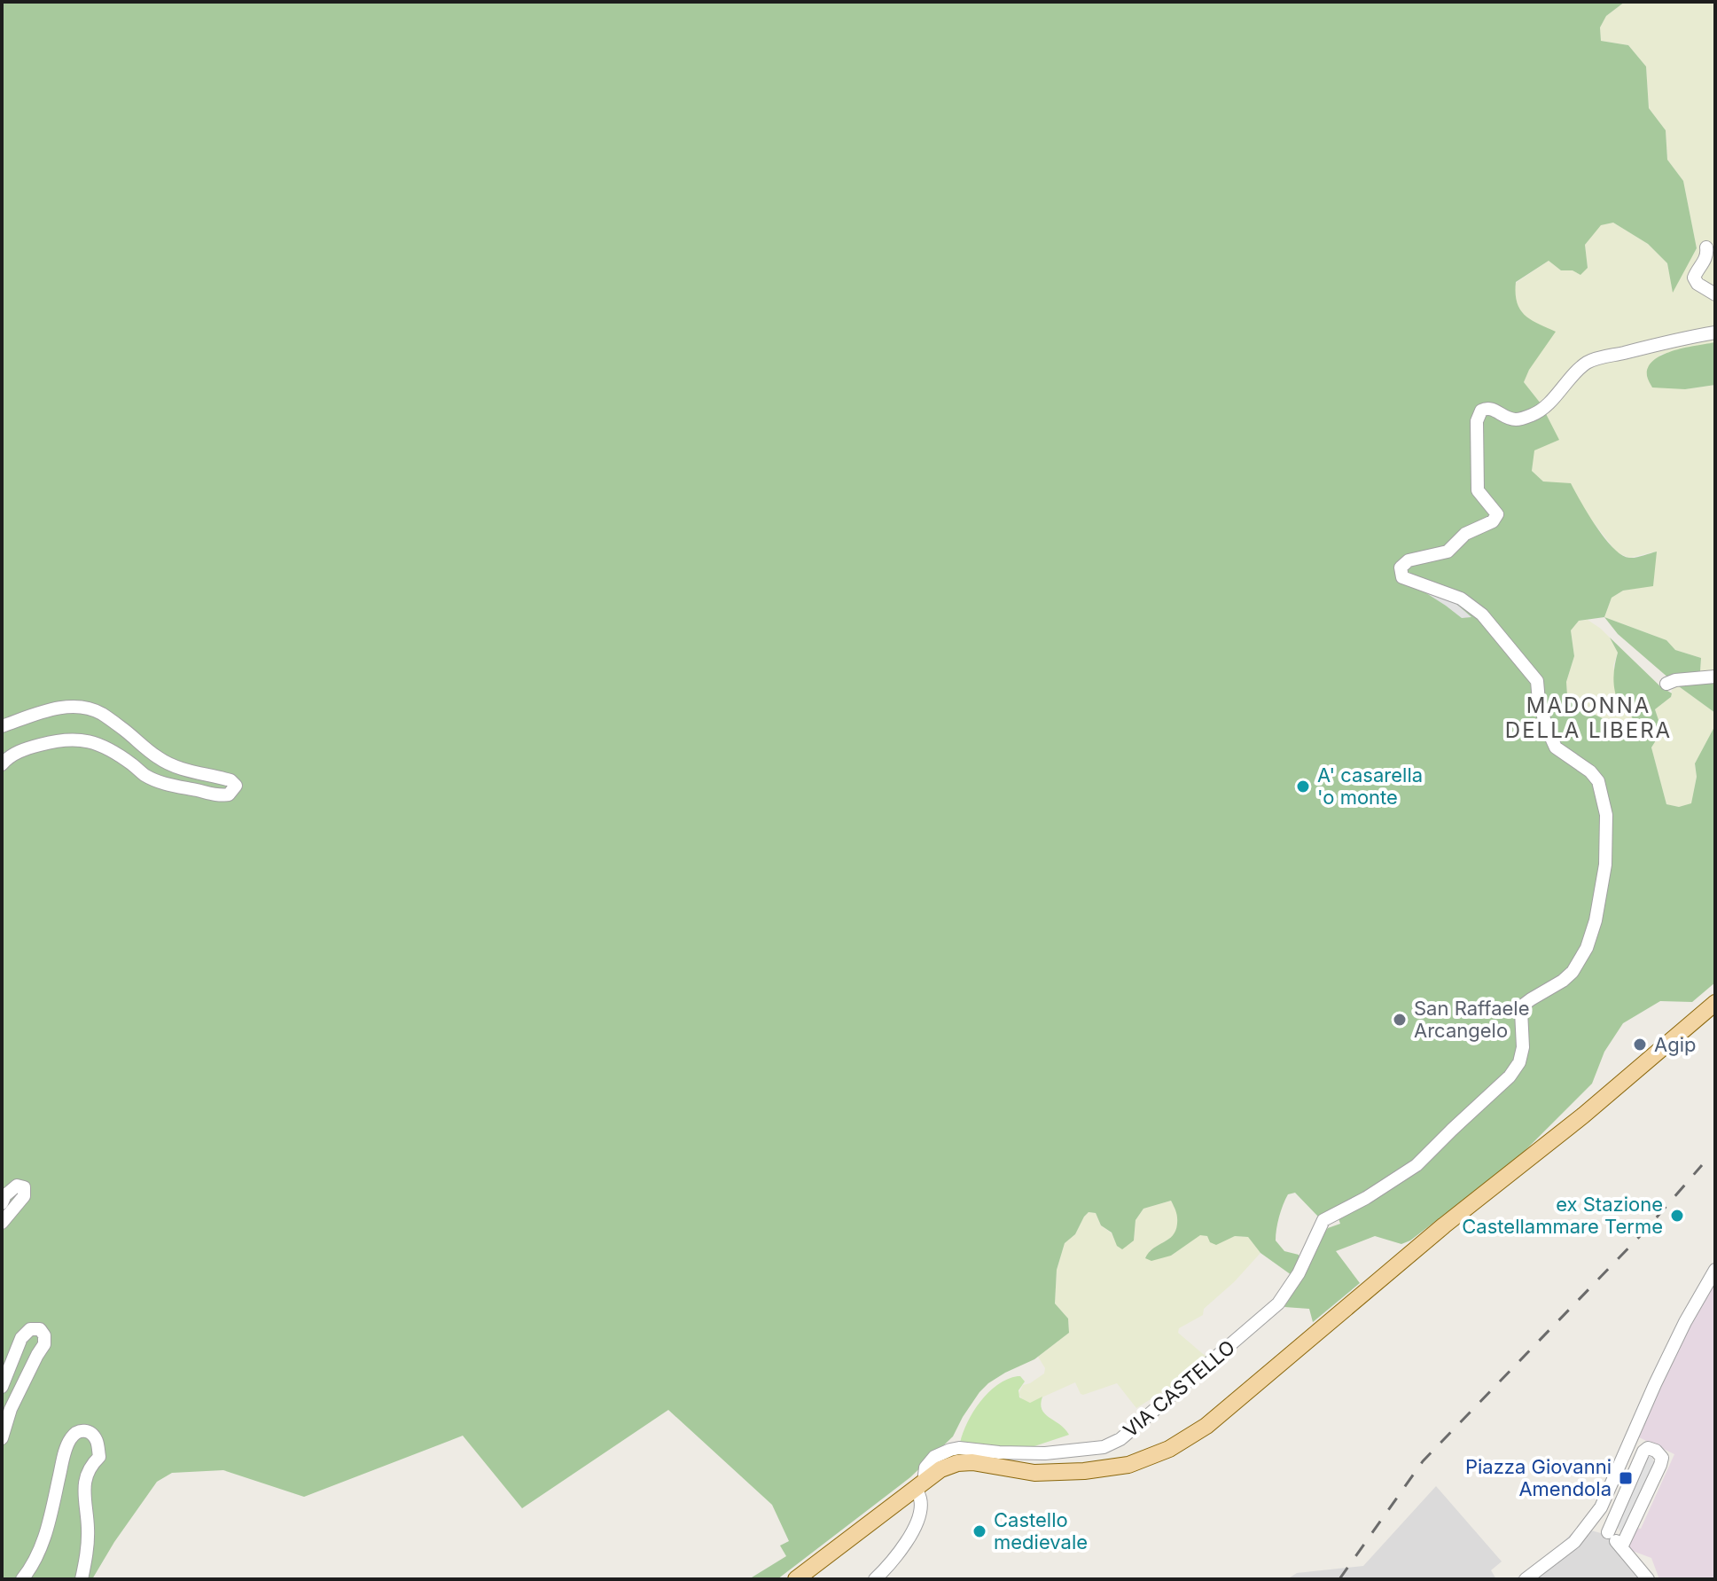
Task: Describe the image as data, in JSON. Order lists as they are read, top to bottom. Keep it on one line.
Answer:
{"streets":{"street":["VIA CASTELLO"]},"districts":["MADONNA DELLA LIBERA"],"places":{"other":["A' casarella 'o monte","San Raffaele Arcangelo","Agip","ex Stazione Castellammare Terme","Castello medievale"],"transit":["Piazza Giovanni Amendola"]}}
